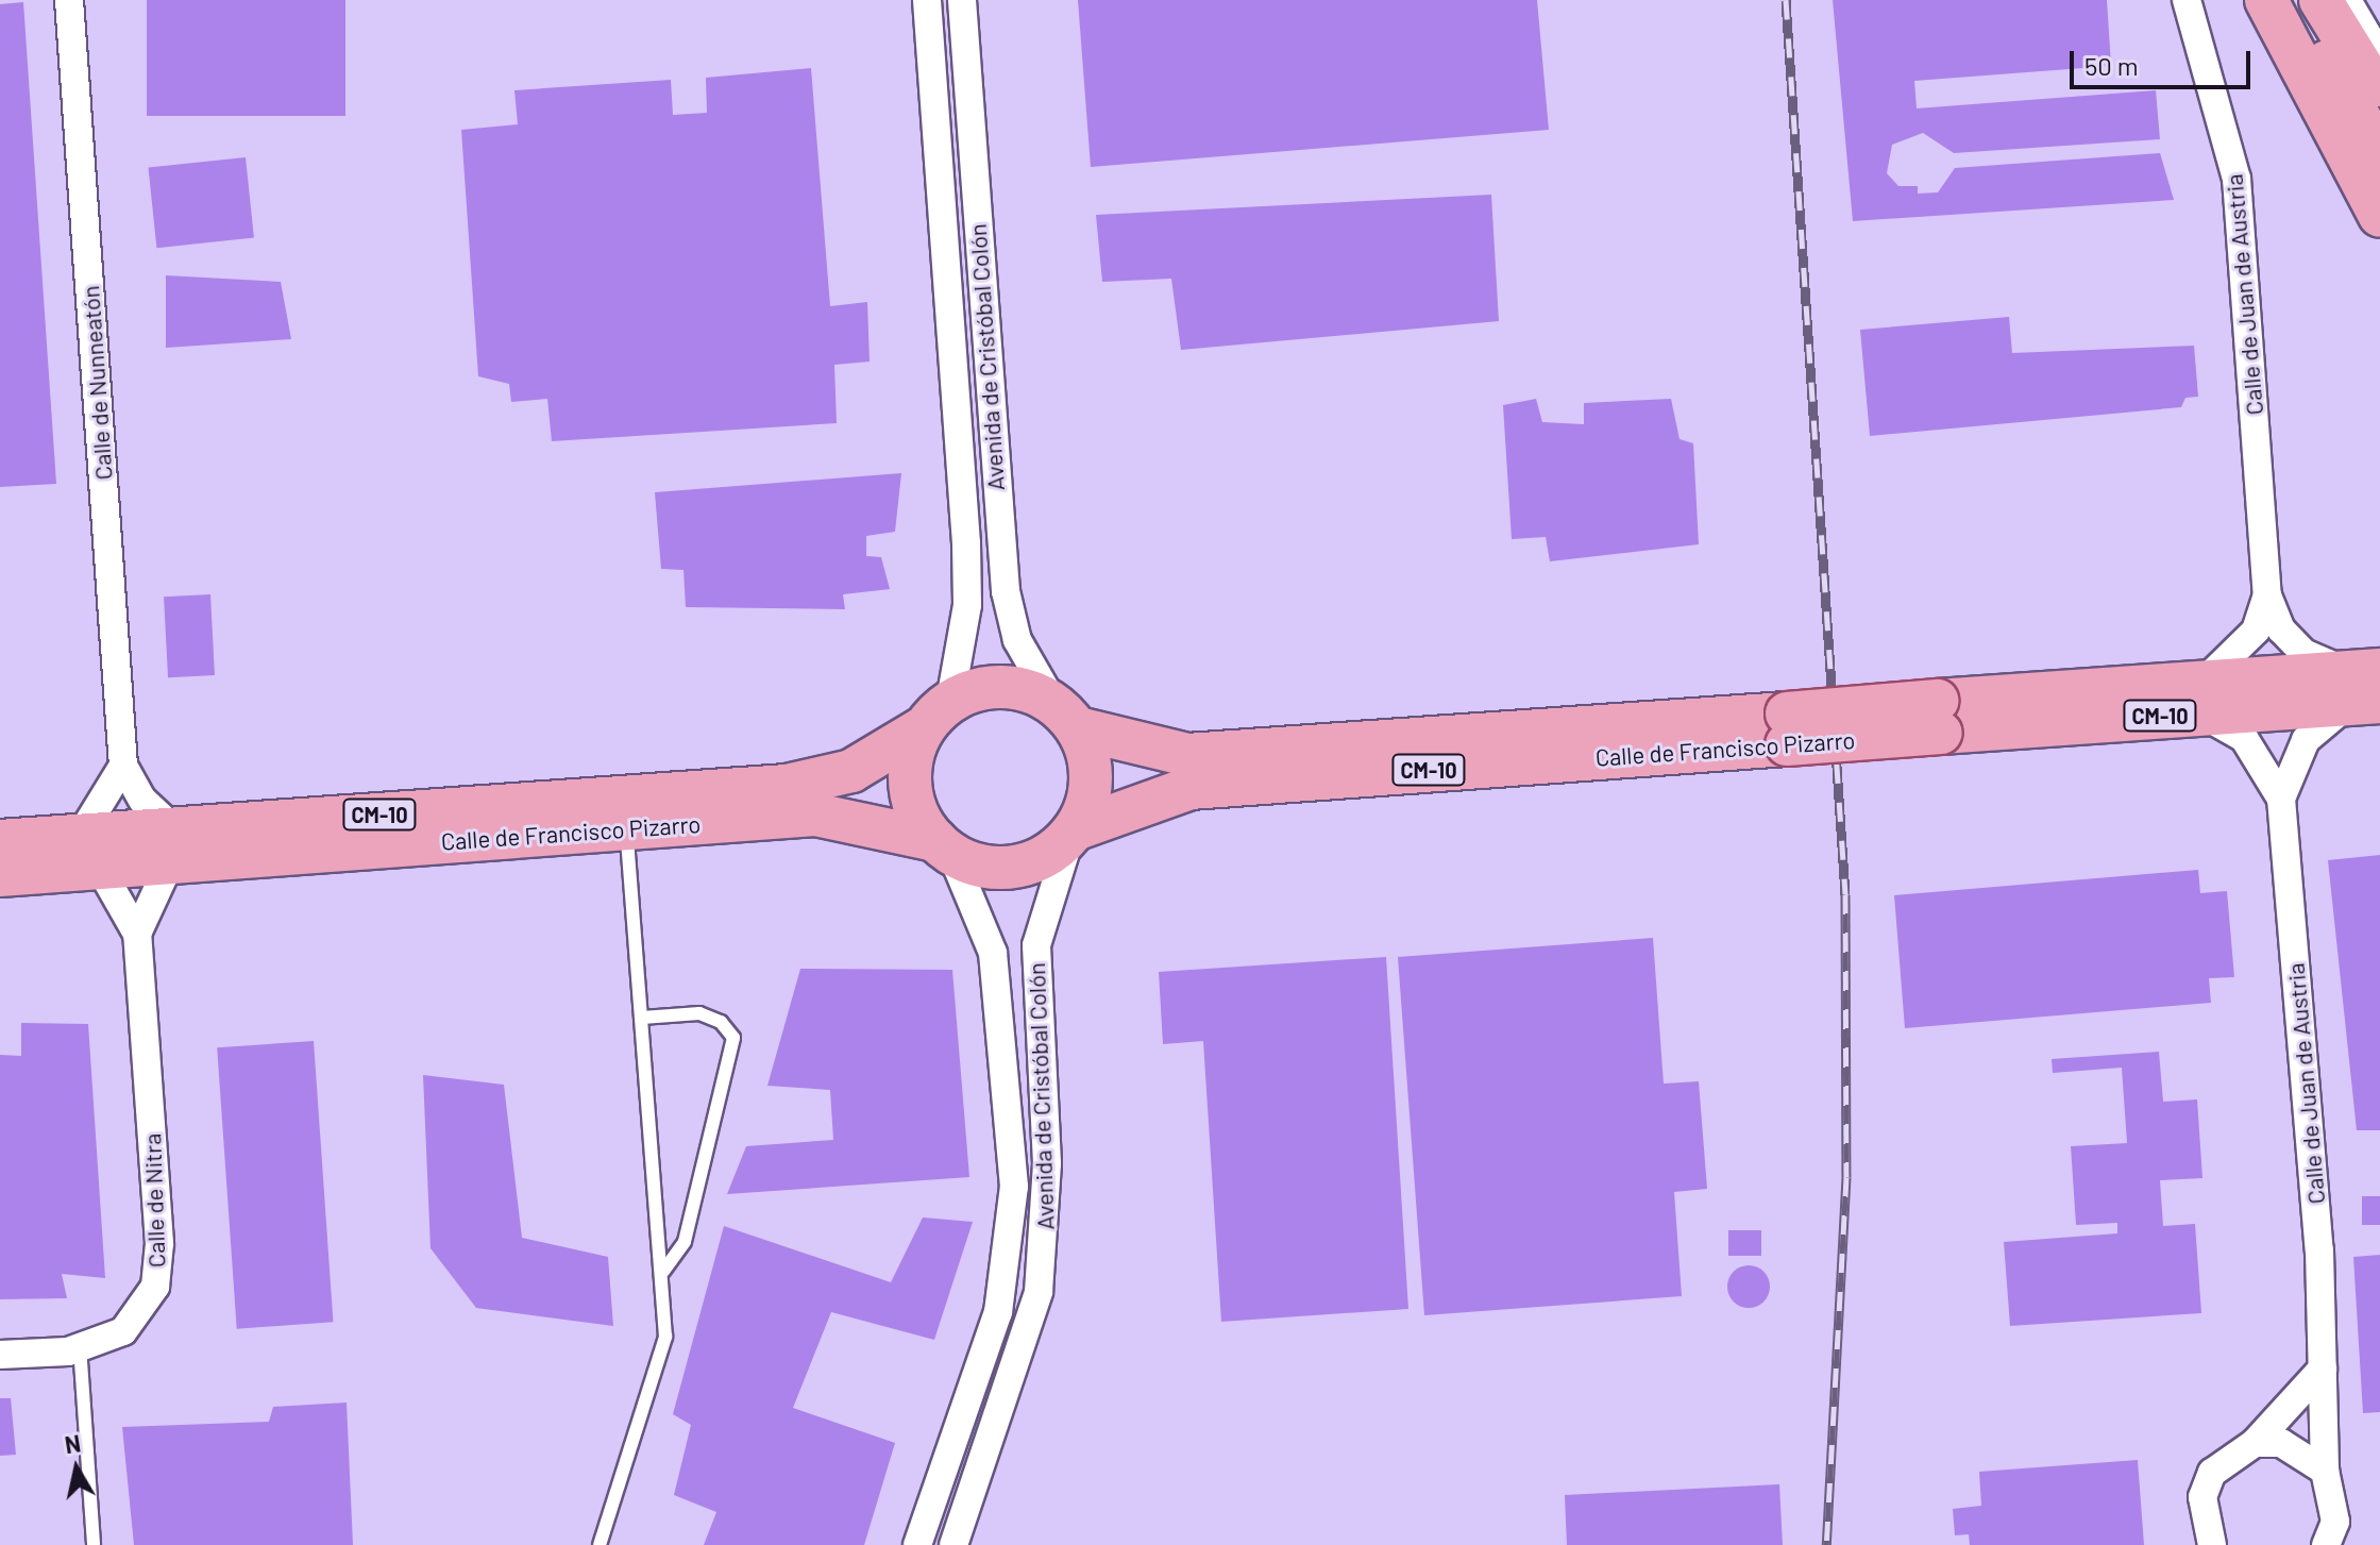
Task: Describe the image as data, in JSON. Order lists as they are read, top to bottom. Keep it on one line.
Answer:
{"streets":{"main road":["CM-10","Calle de Francisco Pizarro"],"street":["Calle de Juan de Austria","Avenida de Cristóbal Colón","Calle de Nunneatón","Calle de Nitra"]},"crossings":[["Avenida de Cristóbal Colón","CM-10"],["Avenida de Cristóbal Colón","Calle de Francisco Pizarro"],["Calle de Nunneatón","Calle de Francisco Pizarro"],["Calle de Nunneatón","Calle de Nitra"],["CM-10","Calle de Francisco Pizarro"],["Calle de Francisco Pizarro","Calle de Nitra"]],"scale_bar":"50 m","north":"top"}
